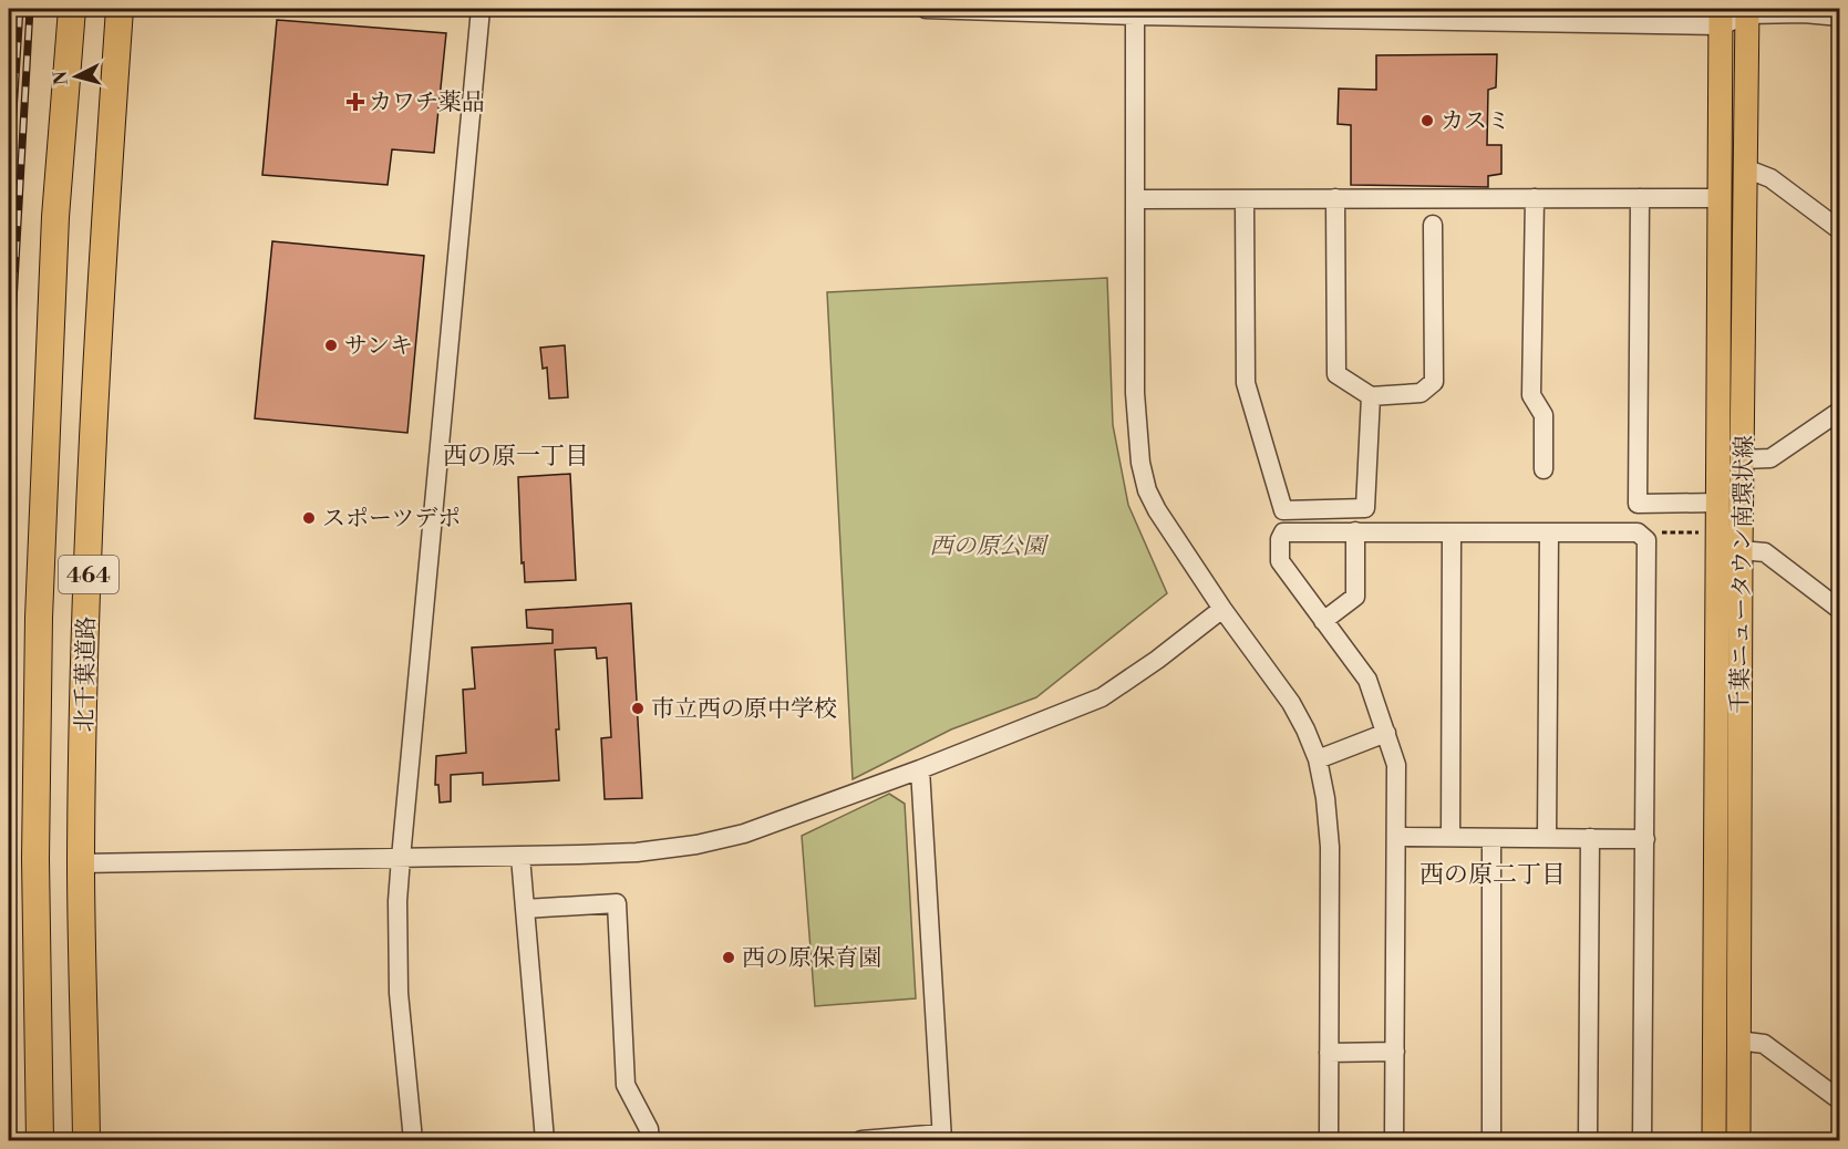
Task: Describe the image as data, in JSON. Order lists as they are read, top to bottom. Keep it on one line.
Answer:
{"streets":{"highway":["464","北千葉道路"],"main road":["千葉ニュータウン南環状線"]},"districts":["西の原一丁目","西の原二丁目"],"parks":["西の原公園"],"places":{"health":["カワチ薬品"],"other":["カスミ","サンキ","スポーツデポ","市立西の原中学校","西の原保育園"]},"north":"left"}
